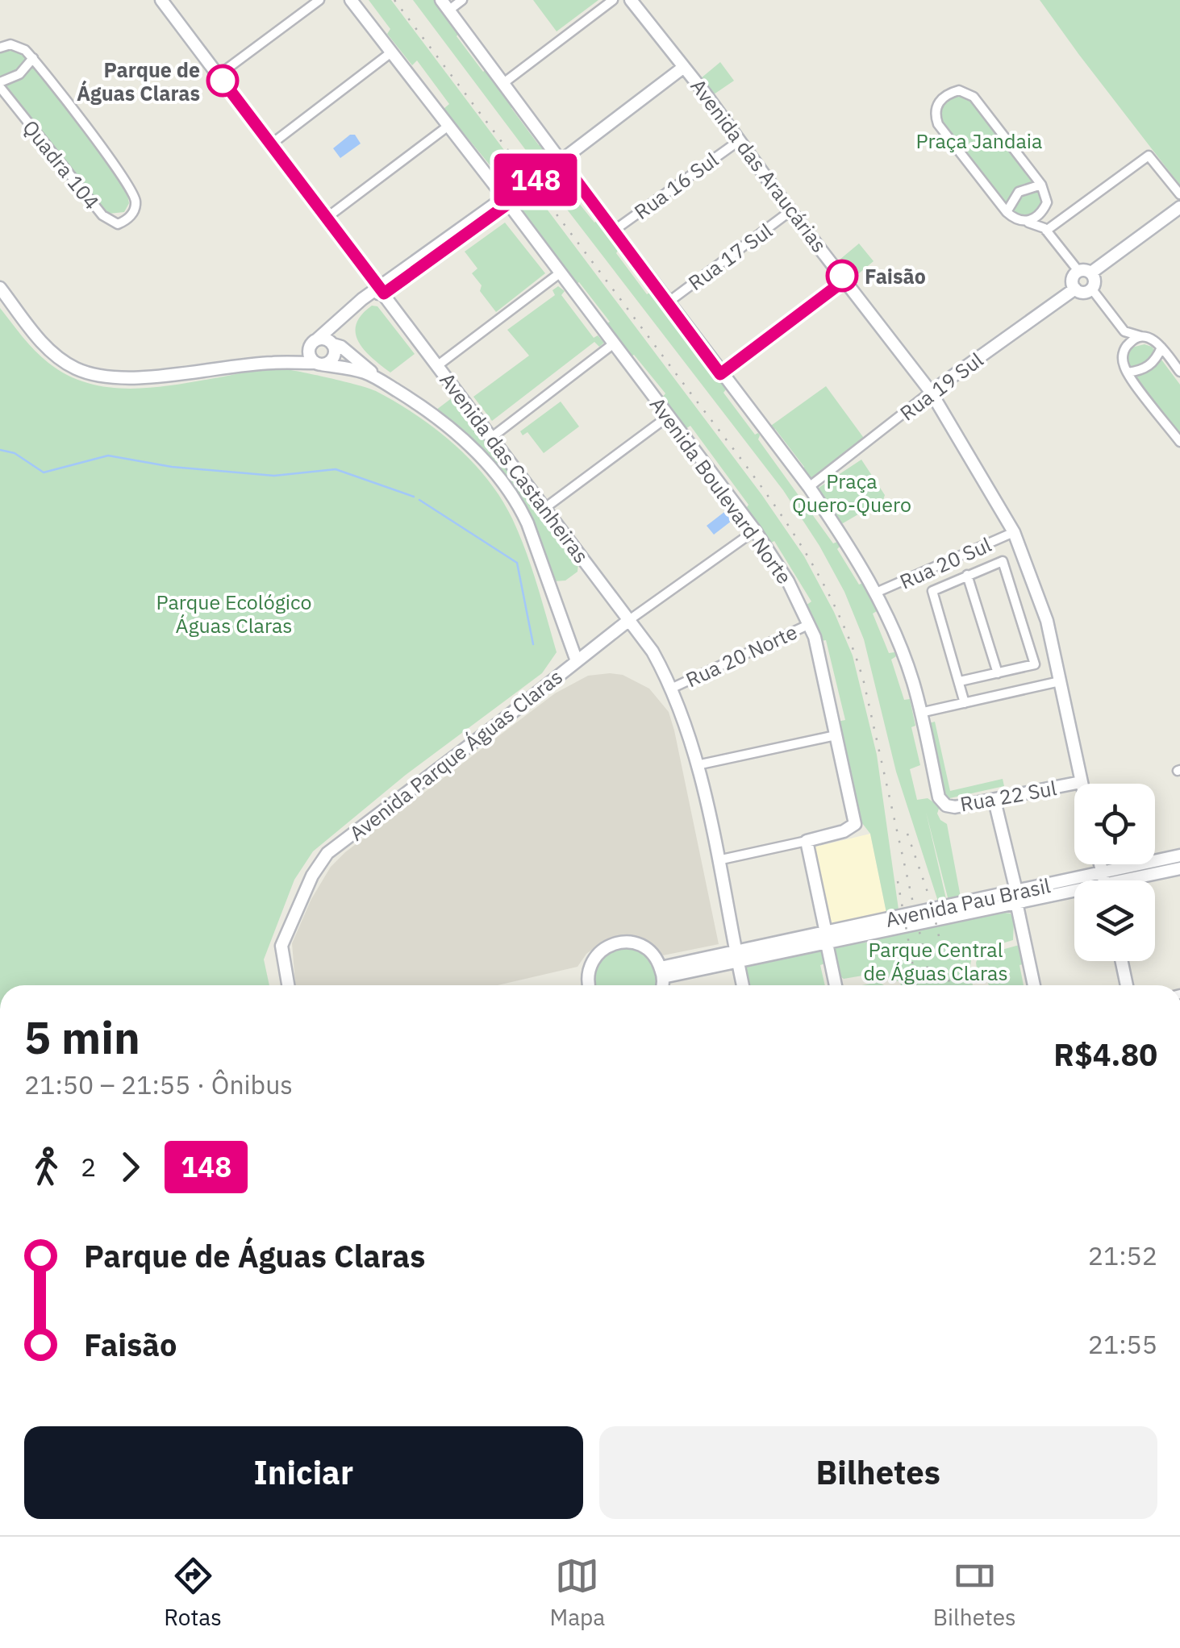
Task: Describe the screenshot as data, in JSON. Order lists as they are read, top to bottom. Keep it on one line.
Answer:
{"streets":{"street":["Quadra 104","Avenida das Araucárias","Rua 16 Sul","Rua 17 Sul","Rua 19 Sul","Avenida das Castanheiras","Avenida Boulevard Norte","Rua 20 Sul","Rua 20 Norte","Avenida Parque Águas Claras","Rua 22 Sul","Avenida Pau Brasil"]},"crossings":[["Avenida das Araucárias","Rua 16 Sul"],["Avenida das Araucárias","Rua 17 Sul"],["Avenida das Araucárias","Rua 19 Sul"],["Avenida das Araucárias","Rua 20 Sul"],["Avenida das Araucárias","Avenida Parque Águas Claras"],["Avenida das Araucárias","Rua 22 Sul"],["Avenida das Castanheiras","Rua 20 Norte"],["Avenida das Castanheiras","Avenida Parque Águas Claras"],["Avenida das Castanheiras","Avenida Pau Brasil"],["Avenida Boulevard Norte","Rua 20 Norte"],["Avenida Boulevard Norte","Avenida Parque Águas Claras"]],"parks":["Praça Jandaia","Praça Quero-Quero","Parque Ecológico Águas Claras","Parque Central de Águas Claras"],"places":["Parque de Águas Claras","Faisão"],"lines":["bus line 148"],"page":{"on_map":"148","heading":["5 min","21:50 – 21:55 · Ônibus","R$4.80"],"legs":["2","148"],"list":[{"name":"Parque de Águas Claras","value":"21:52"},{"name":"Faisão","value":"21:55"}],"buttons":["Iniciar","Bilhetes"],"tabs":["Rotas","Mapa","Bilhetes"]}}
